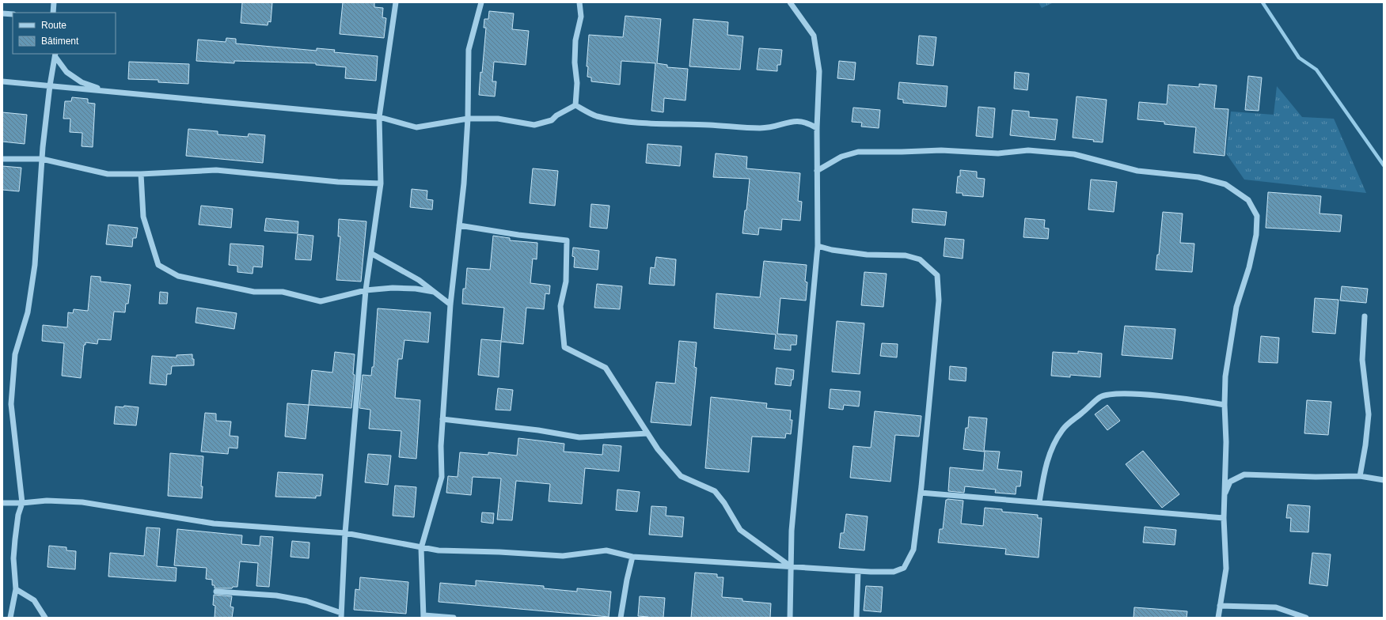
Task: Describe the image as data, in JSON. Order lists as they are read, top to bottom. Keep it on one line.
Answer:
{"legend":["Route","Bâtiment"]}
